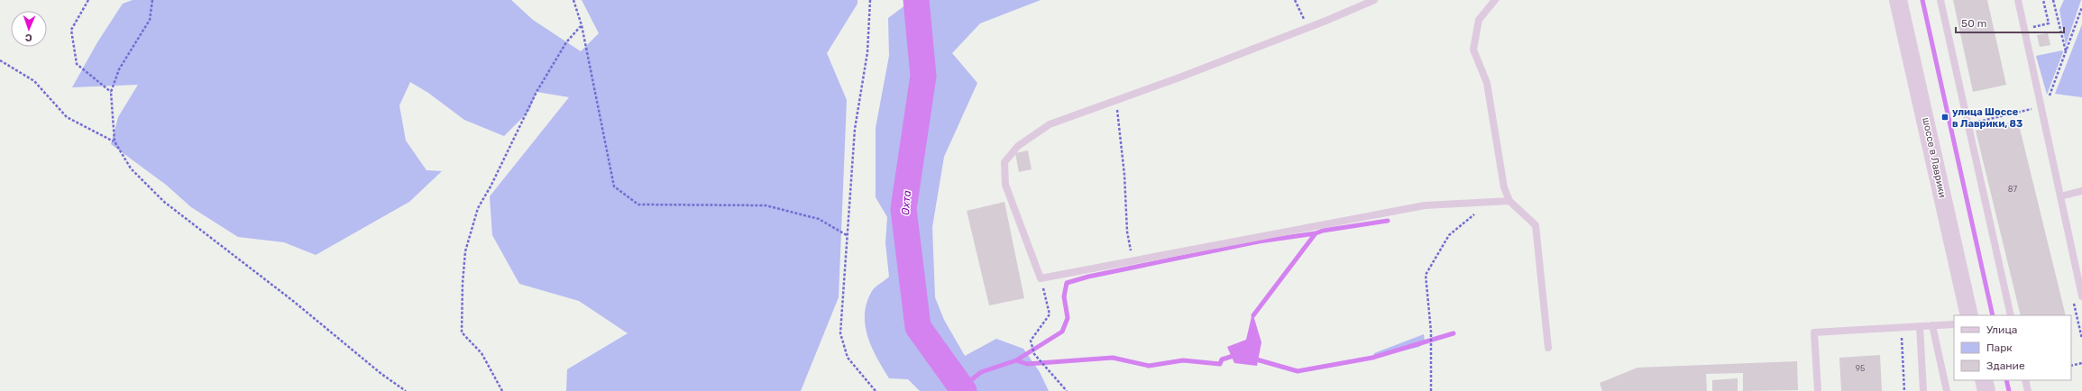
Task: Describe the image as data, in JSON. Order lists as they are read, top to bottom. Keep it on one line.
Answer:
{"streets":{"street":["шоссе в Лаврики"]},"water":["Охта"],"places":{"transit":["улица Шоссе в Лаврики, 83"]},"house_numbers":["87","95"],"legend":["Улица","Парк","Здание"],"scale_bar":"50 m","north":"bottom"}
